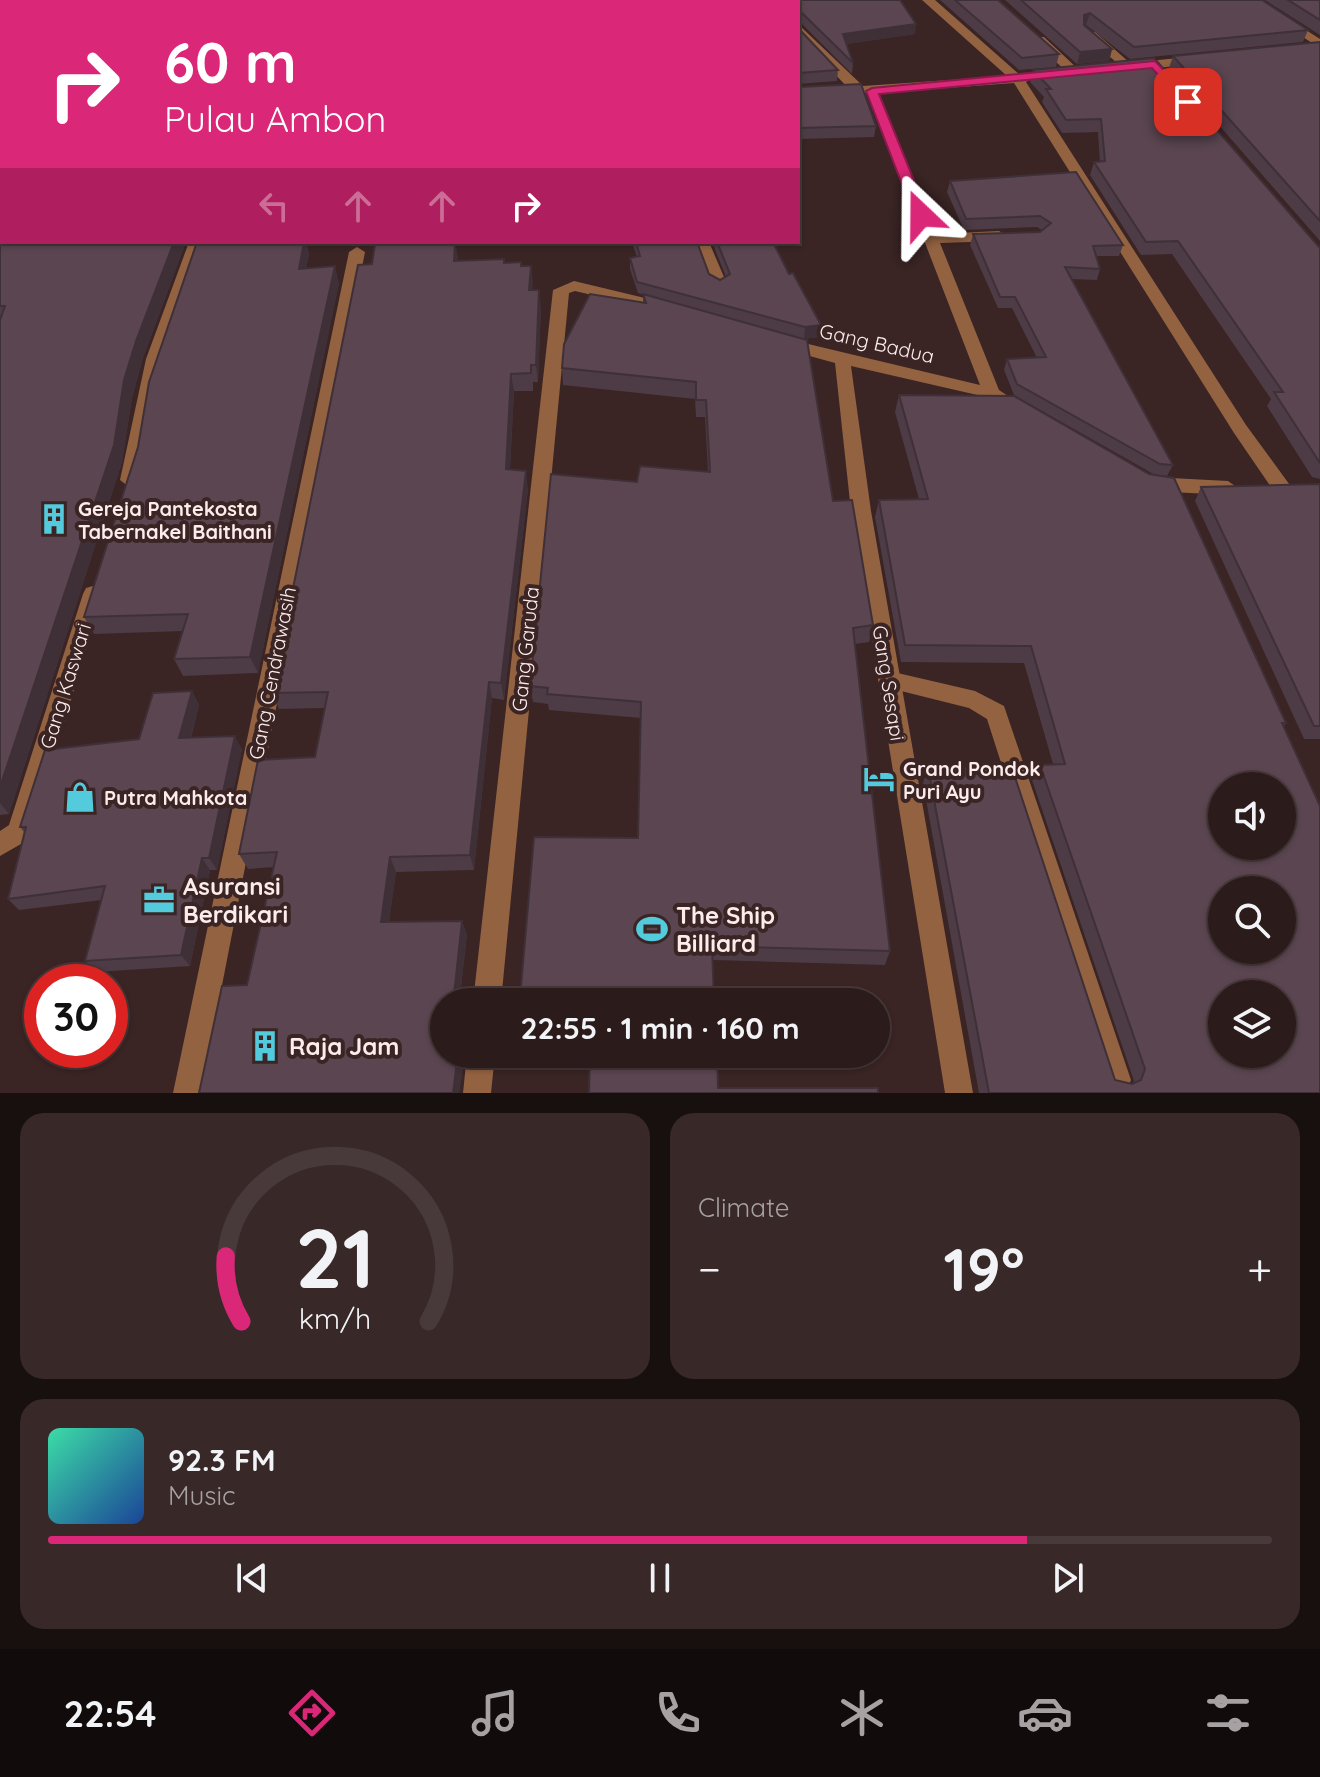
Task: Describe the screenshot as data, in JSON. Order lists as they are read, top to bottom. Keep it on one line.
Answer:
{"streets":{"street":["Gang Badua","Gang Garuda","Gang Cendrawasih","Gang Sesapi","Gang Kaswari"]},"places":{"building":["Gereja Pantekosta Tabernakel Baithani","Raja Jam"],"hotel":["Grand Pondok Puri Ayu"],"shop":["Putra Mahkota"],"office":["Asuransi Berdikari"],"sports":["The Ship Billiard"]},"page":{"turn":["60 m","Pulau Ambon"],"limit":"30","trip":"22:55 · 1 min · 160 m","tile":"Climate","heat":["−","19°","+"],"song":["92.3 FM","Music"],"tabs":"22:54","gauge":["21","km/h"]}}
